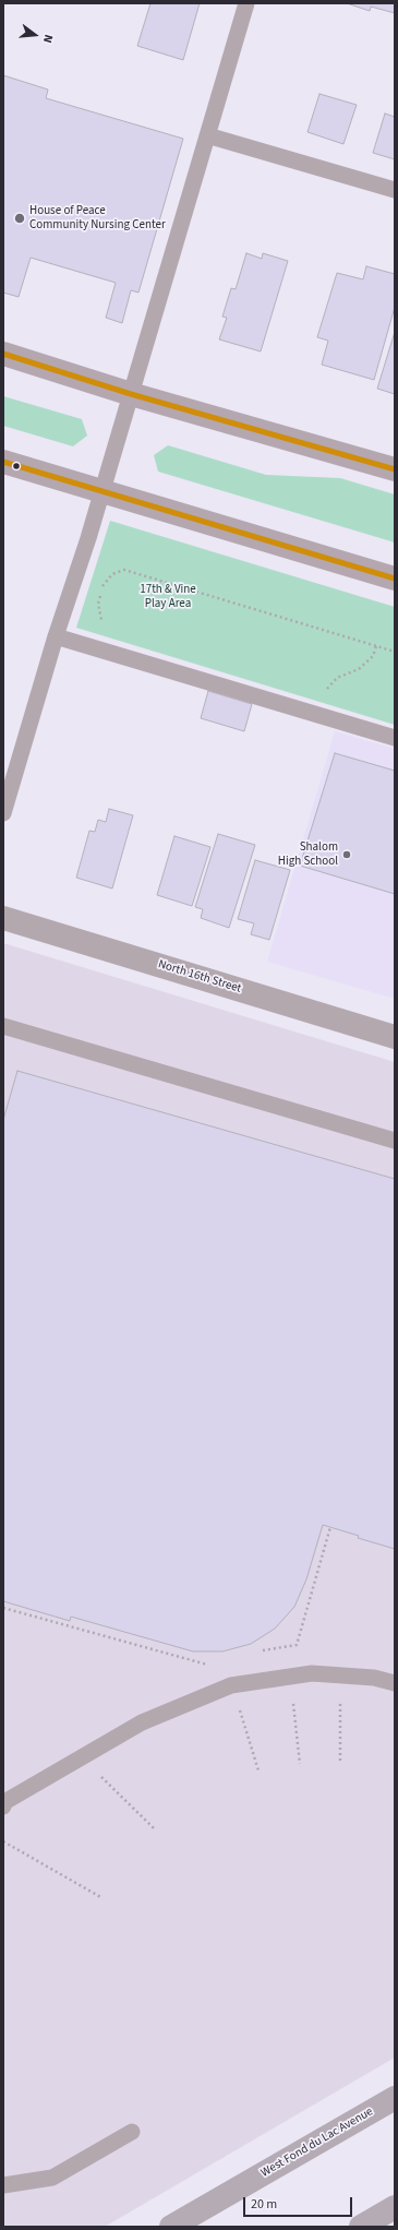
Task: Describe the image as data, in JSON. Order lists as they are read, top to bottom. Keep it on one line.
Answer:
{"streets":{"main road":["West Fond du Lac Avenue"],"street":["North 16th Street"]},"parks":["17th & Vine Play Area"],"places":["House of Peace Community Nursing Center","Shalom High School"],"scale_bar":"20 m","north":"right"}
